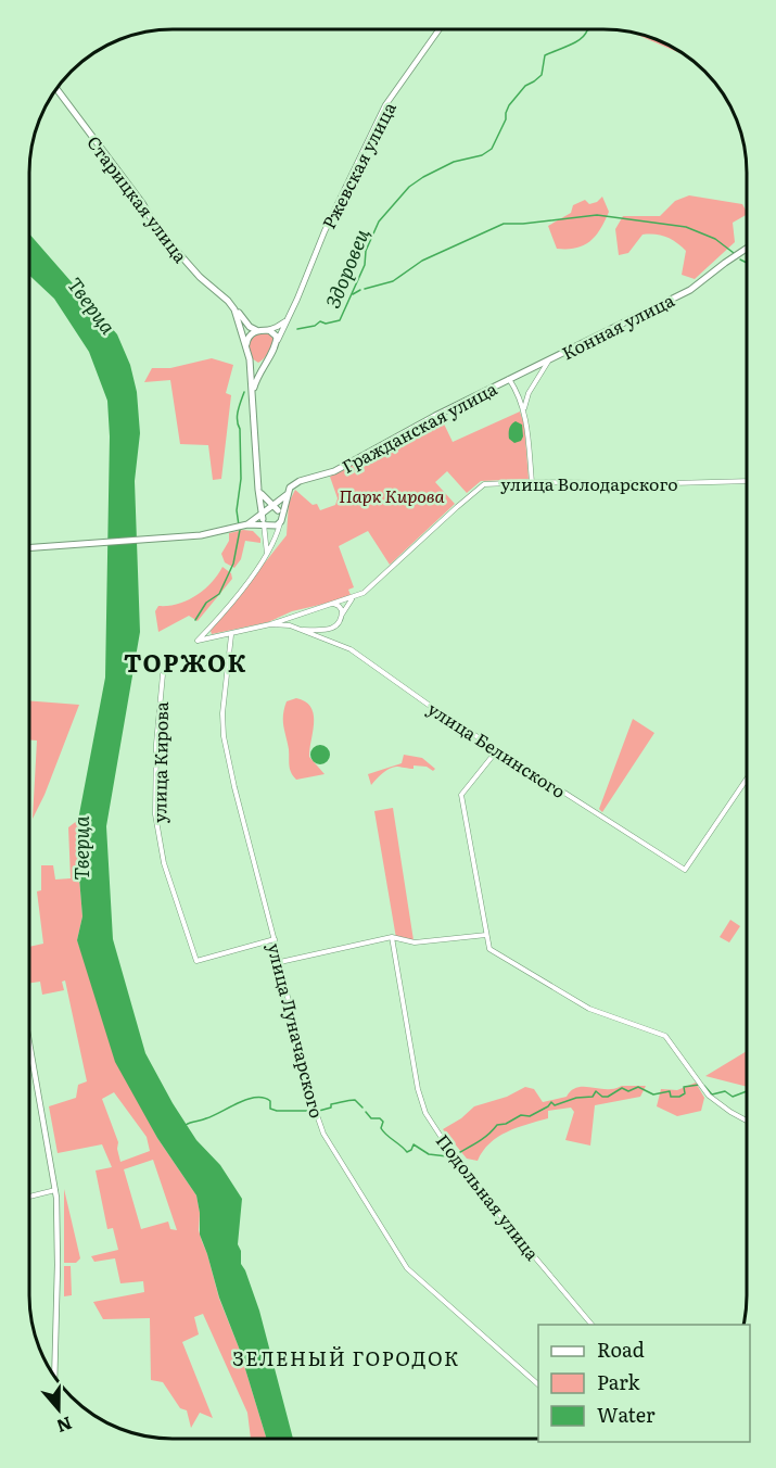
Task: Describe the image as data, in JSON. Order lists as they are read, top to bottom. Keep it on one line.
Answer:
{"streets":{"main road":["Ржевская улица","Старицкая улица","Конная улица","Гражданская улица"],"street":["улица Володарского","улица Белинского","улица Кирова","улица Луначарского","Подольная улица"]},"crossings":[["Ржевская улица","Старицкая улица"],["Конная улица","Гражданская улица"],["Конная улица","улица Володарского"],["улица Володарского","улица Луначарского"],["улица Кирова","улица Луначарского"]],"districts":["ТОРЖОК","ЗЕЛЕНЫЙ ГОРОДОК"],"water":["Здоровец","Тверца"],"parks":["Парк Кирова"],"legend":["Road","Park","Water"],"north":"bottom"}
